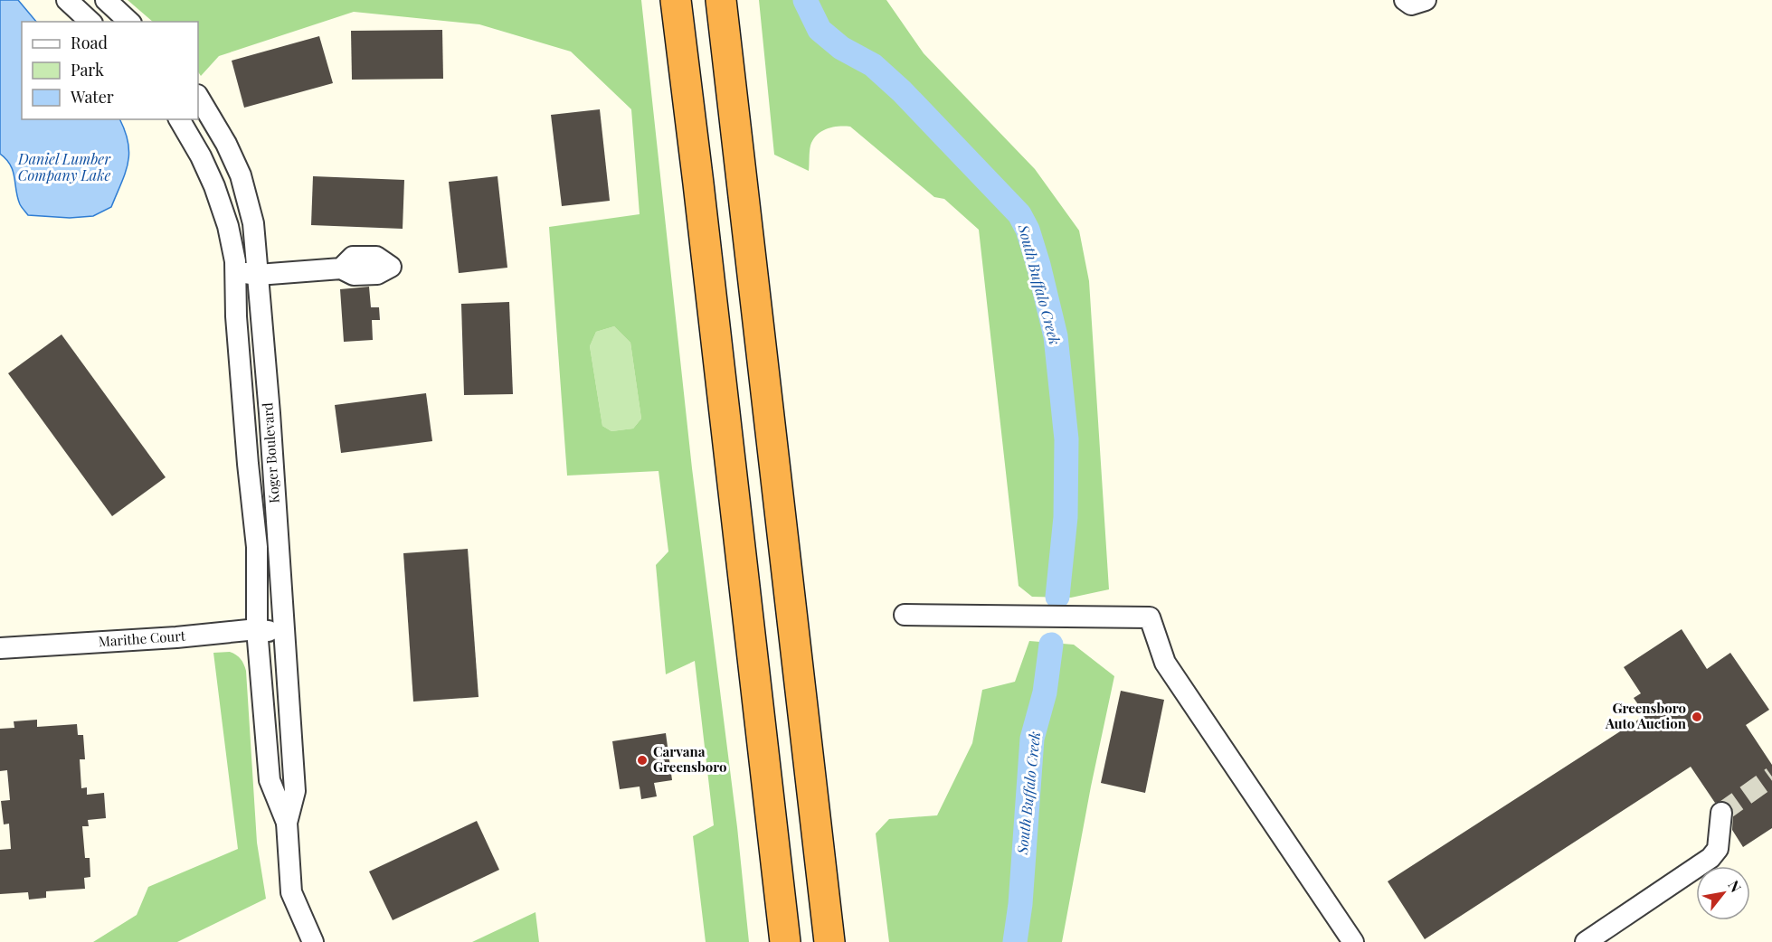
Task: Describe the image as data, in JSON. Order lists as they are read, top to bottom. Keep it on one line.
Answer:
{"streets":{"street":["Koger Boulevard","Marithe Court"]},"crossings":[["Koger Boulevard","Marithe Court"]],"water":["Daniel Lumber Company Lake","South Buffalo Creek"],"places":["Greensboro Auto Auction","Carvana Greensboro"],"legend":["Road","Park","Water"],"north":"top right"}
